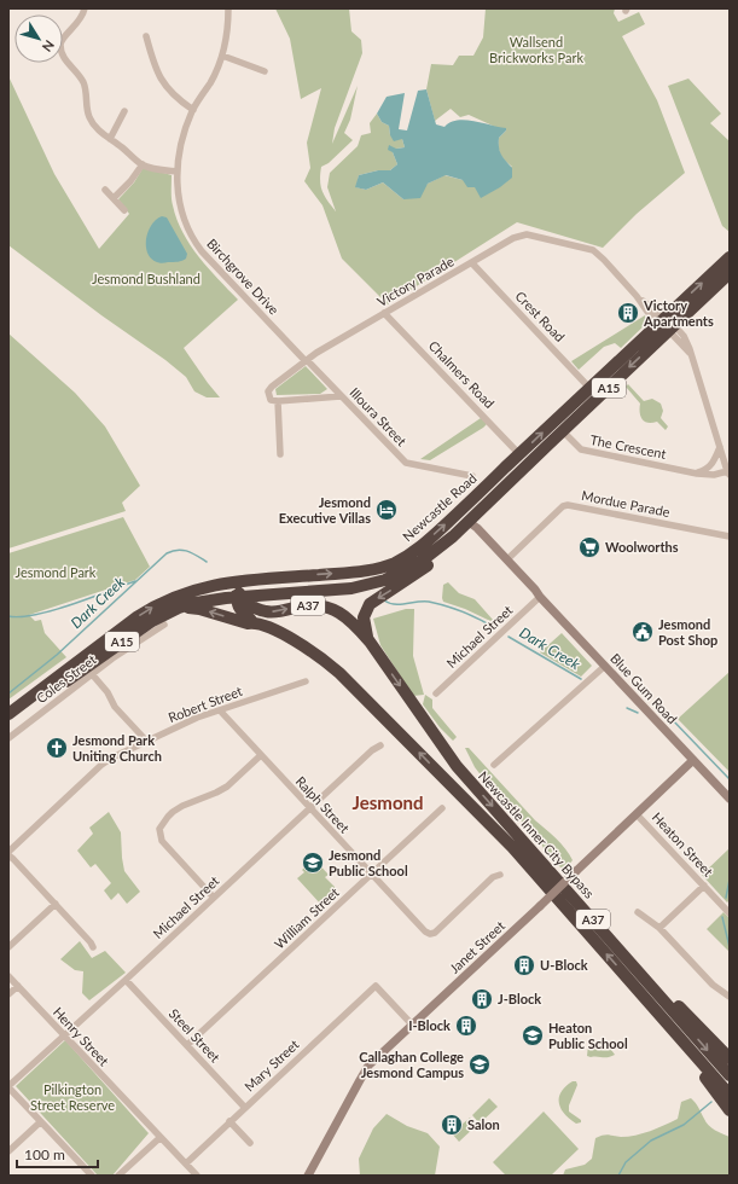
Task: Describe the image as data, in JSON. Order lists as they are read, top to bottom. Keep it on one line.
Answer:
{"streets":{"highway":["A15","Newcastle Road","A37","Newcastle Inner City Bypass"],"street":["Birchgrove Drive","Victory Parade","Crest Road","Chalmers Road","Illoura Street","The Crescent","Mordue Parade","Michael Street","Coles Street","Blue Gum Road","Robert Street","Ralph Street","Heaton Street","William Street","Janet Street","Steel Street","Henry Street","Mary Street"]},"crossings":[["Birchgrove Drive","Victory Parade"],["Birchgrove Drive","Illoura Street"],["Victory Parade","Crest Road"],["Victory Parade","Chalmers Road"],["Victory Parade","Illoura Street"],["Victory Parade","The Crescent"],["Victory Parade","Newcastle Road"],["Crest Road","Newcastle Road"],["Chalmers Road","Newcastle Road"],["The Crescent","Newcastle Road"],["Mordue Parade","Blue Gum Road"],["Newcastle Road","A37"],["Newcastle Road","Blue Gum Road"],["A37","Newcastle Inner City Bypass"],["Michael Street","Blue Gum Road"],["Michael Street","Ralph Street"],["Michael Street","Steel Street"],["Michael Street","Henry Street"],["Blue Gum Road","Janet Street"],["Robert Street","Ralph Street"],["Ralph Street","William Street"],["Heaton Street","Janet Street"],["William Street","Steel Street"],["Janet Street","Mary Street"],["Steel Street","Mary Street"],["Henry Street","Mary Street"]],"districts":["Jesmond"],"water":["Dark Creek"],"parks":["Wallsend Brickworks Park","Jesmond Bushland","Jesmond Park","Pilkington Street Reserve"],"places":{"building":["Victory Apartments","U-Block","J-Block","I-Block","Salon"],"hotel":["Jesmond Executive Villas"],"supermarket":["Woolworths"],"public building":["Jesmond Post Shop"],"church":["Jesmond Park Uniting Church"],"school or university":["Jesmond Public School","Heaton Public School","Callaghan College Jesmond Campus"]},"scale_bar":"100 m","north":"bottom right"}
